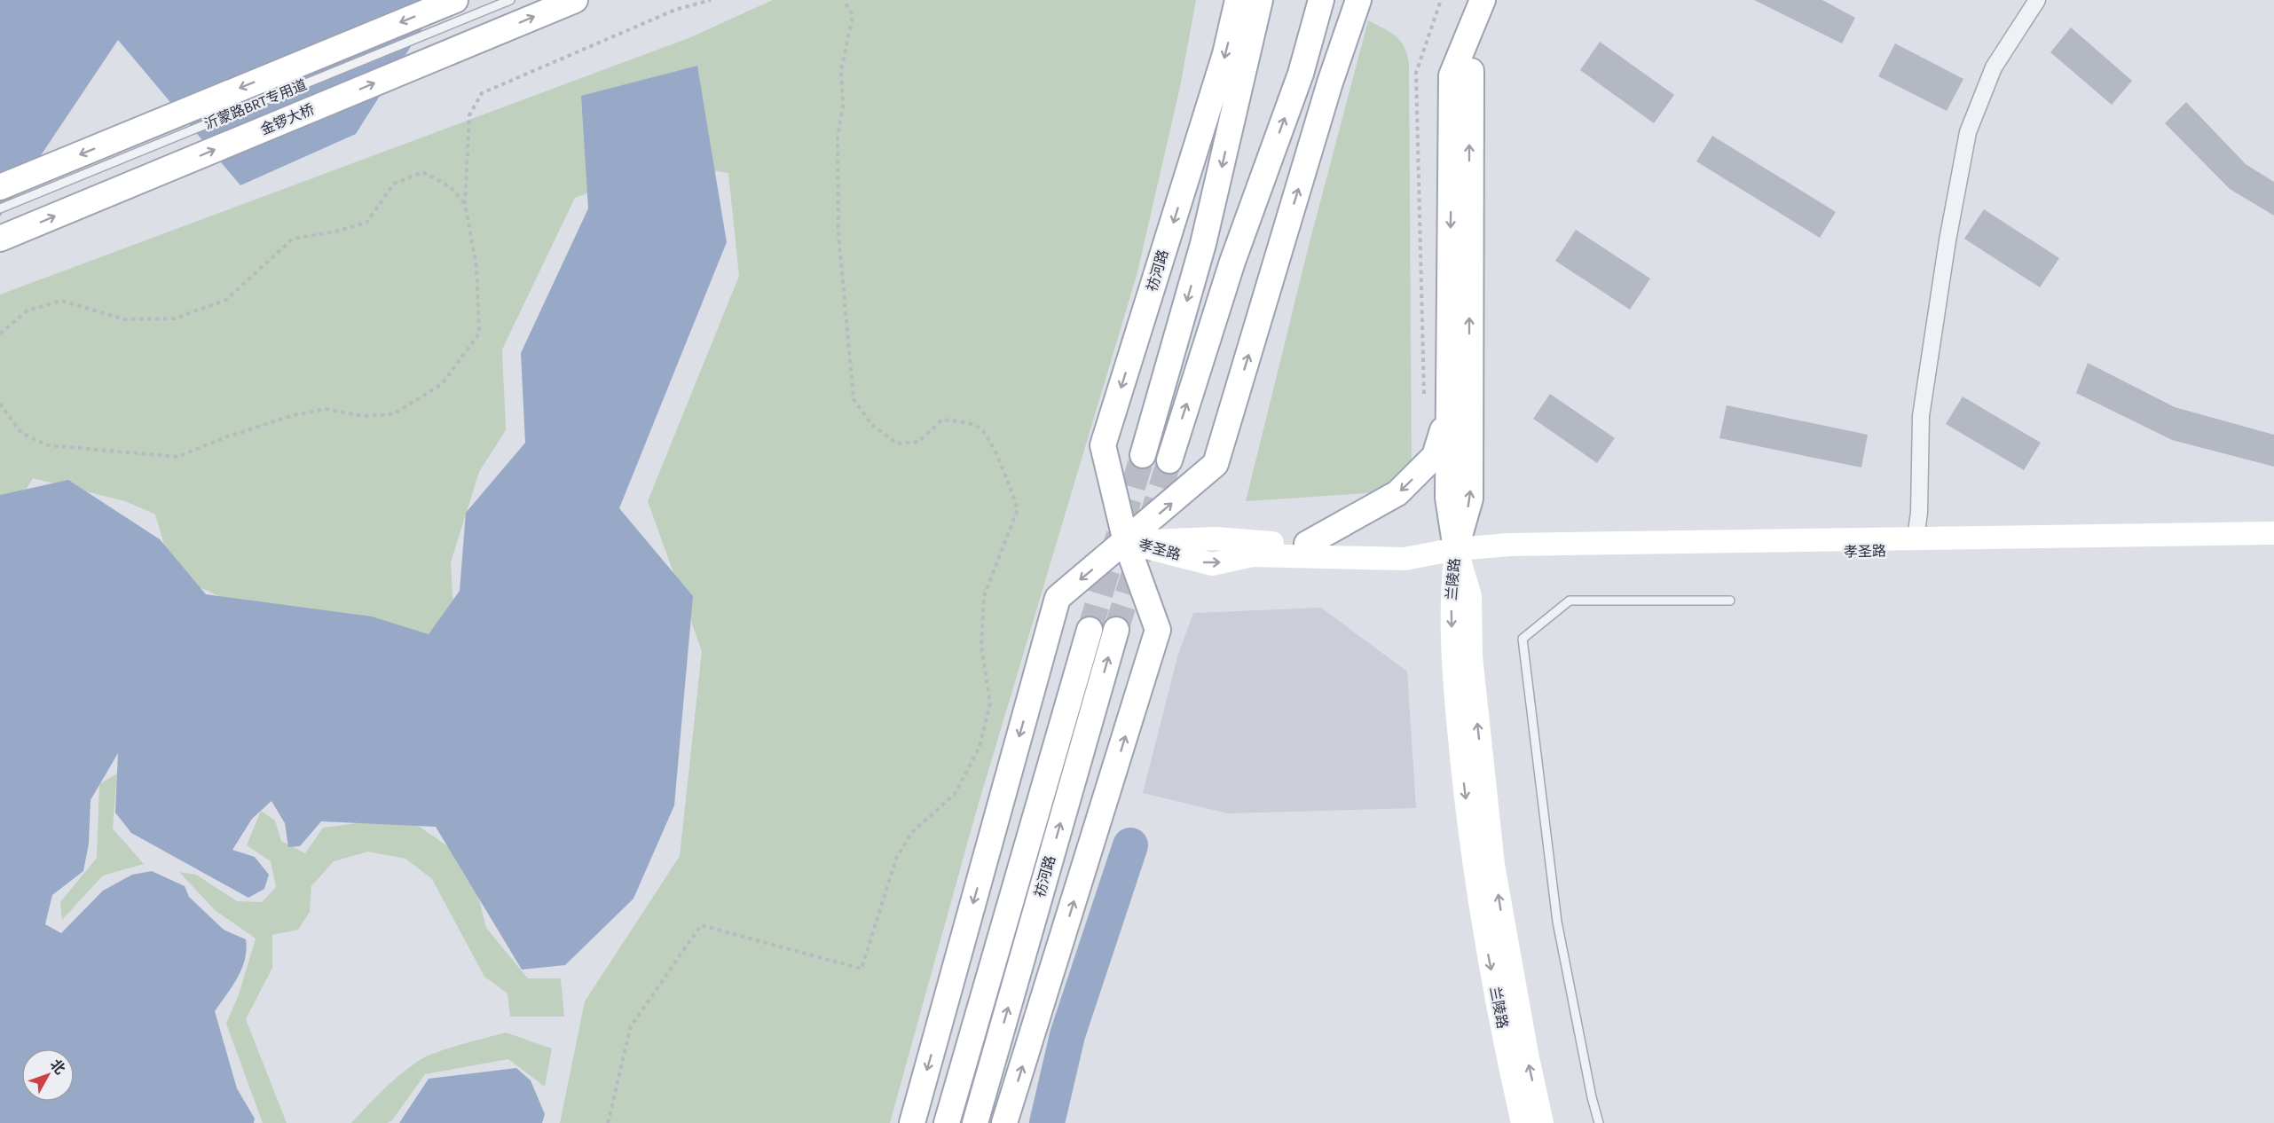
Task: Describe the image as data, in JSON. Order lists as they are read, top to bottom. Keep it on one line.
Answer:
{"streets":{"main road":["金锣大桥","祊河路","孝圣路","兰陵路"],"lane":["沂蒙路BRT专用道"]},"crossings":[["祊河路","孝圣路"],["孝圣路","兰陵路"]],"north":"top right"}
